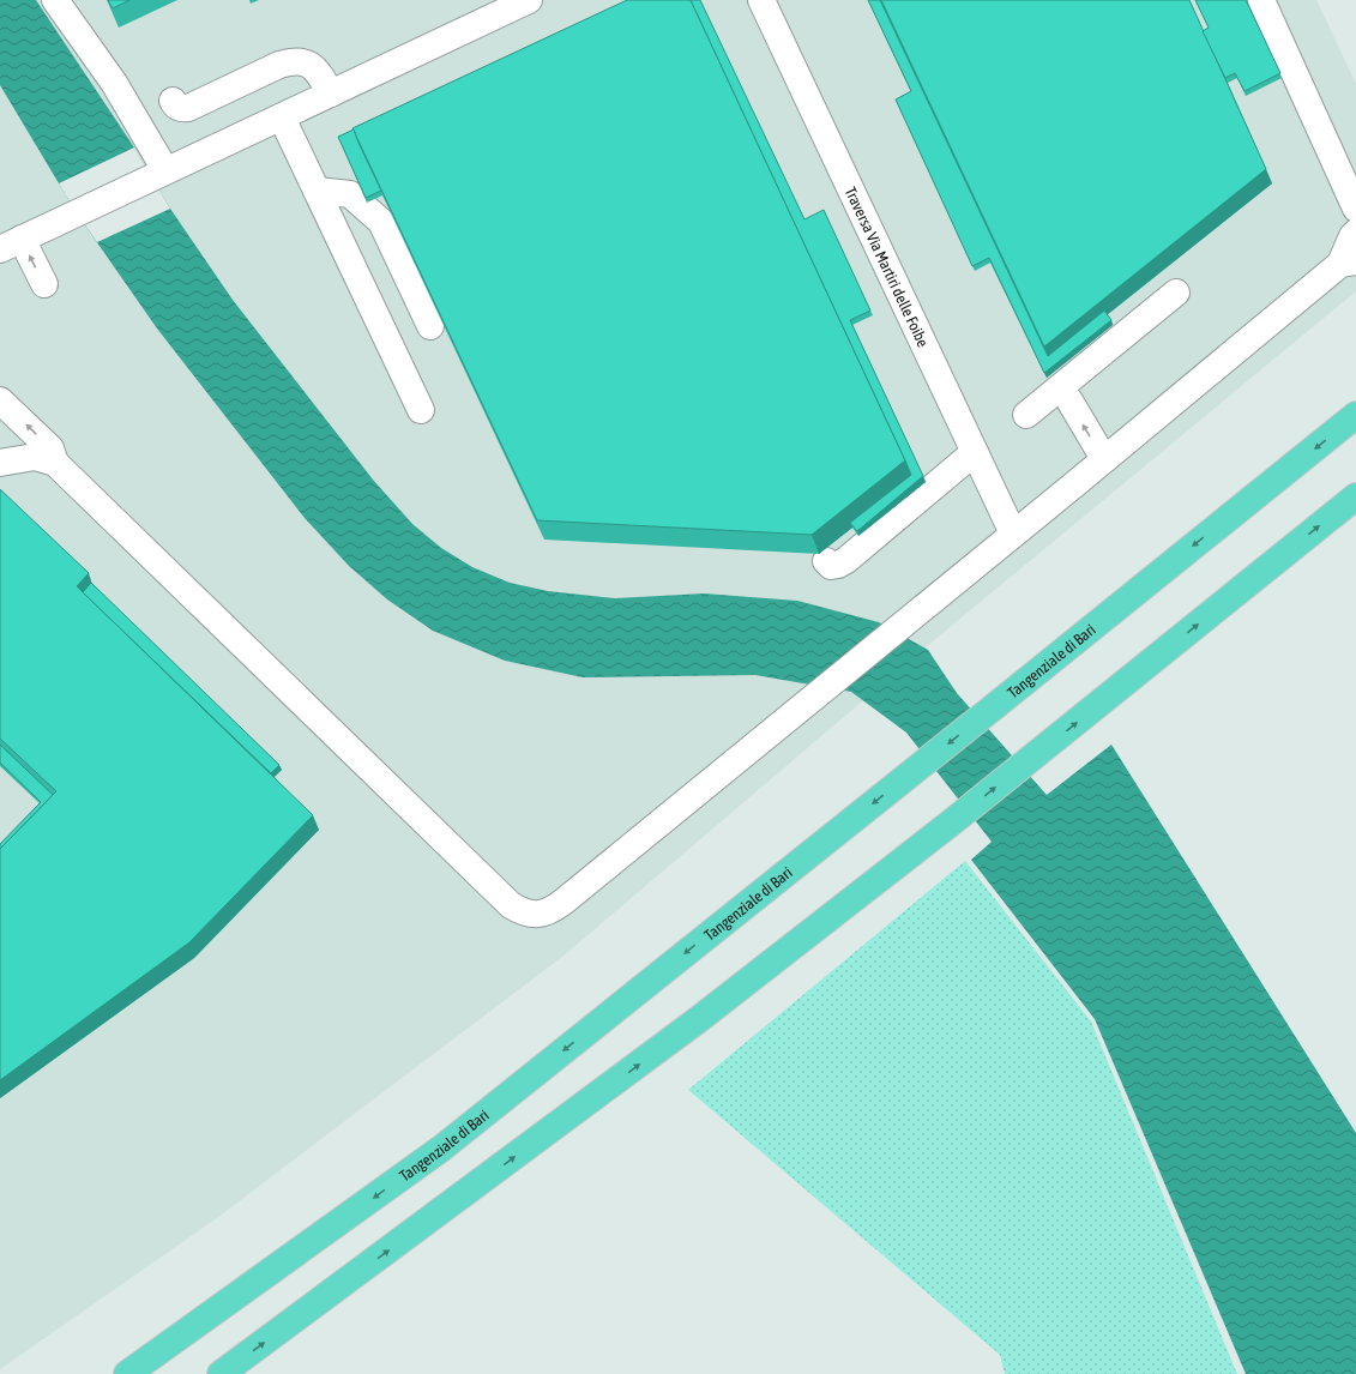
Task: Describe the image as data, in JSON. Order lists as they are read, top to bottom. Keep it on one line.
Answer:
{"streets":{"highway":["Tangenziale di Bari"],"street":["Traversa Via Martiri delle Foibe"]}}
